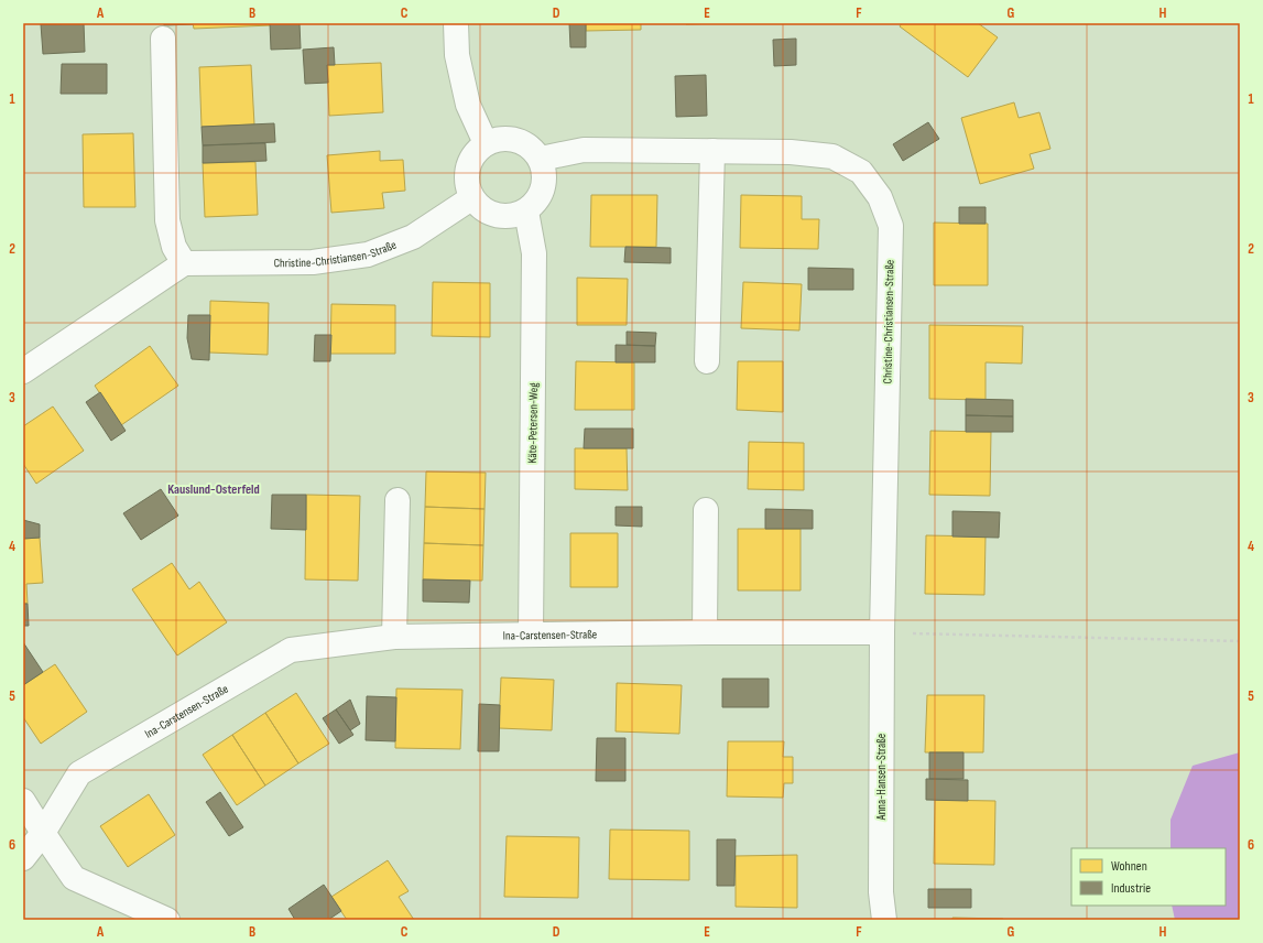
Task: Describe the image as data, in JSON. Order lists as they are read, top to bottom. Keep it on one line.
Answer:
{"streets":{"street":["Christine-Christiansen-Straße","Käte-Petersen-Weg","Ina-Carstensen-Straße","Anna-Hansen-Straße"]},"crossings":[["Christine-Christiansen-Straße","Käte-Petersen-Weg"],["Christine-Christiansen-Straße","Ina-Carstensen-Straße"],["Christine-Christiansen-Straße","Anna-Hansen-Straße"],["Käte-Petersen-Weg","Ina-Carstensen-Straße"],["Ina-Carstensen-Straße","Anna-Hansen-Straße"]],"districts":["Kauslund-Osterfeld"],"legend":["Wohnen","Industrie"],"grid":{"columns":["A","B","C","D","E","F","G","H"],"rows":["1","2","3","4","5","6"]}}
